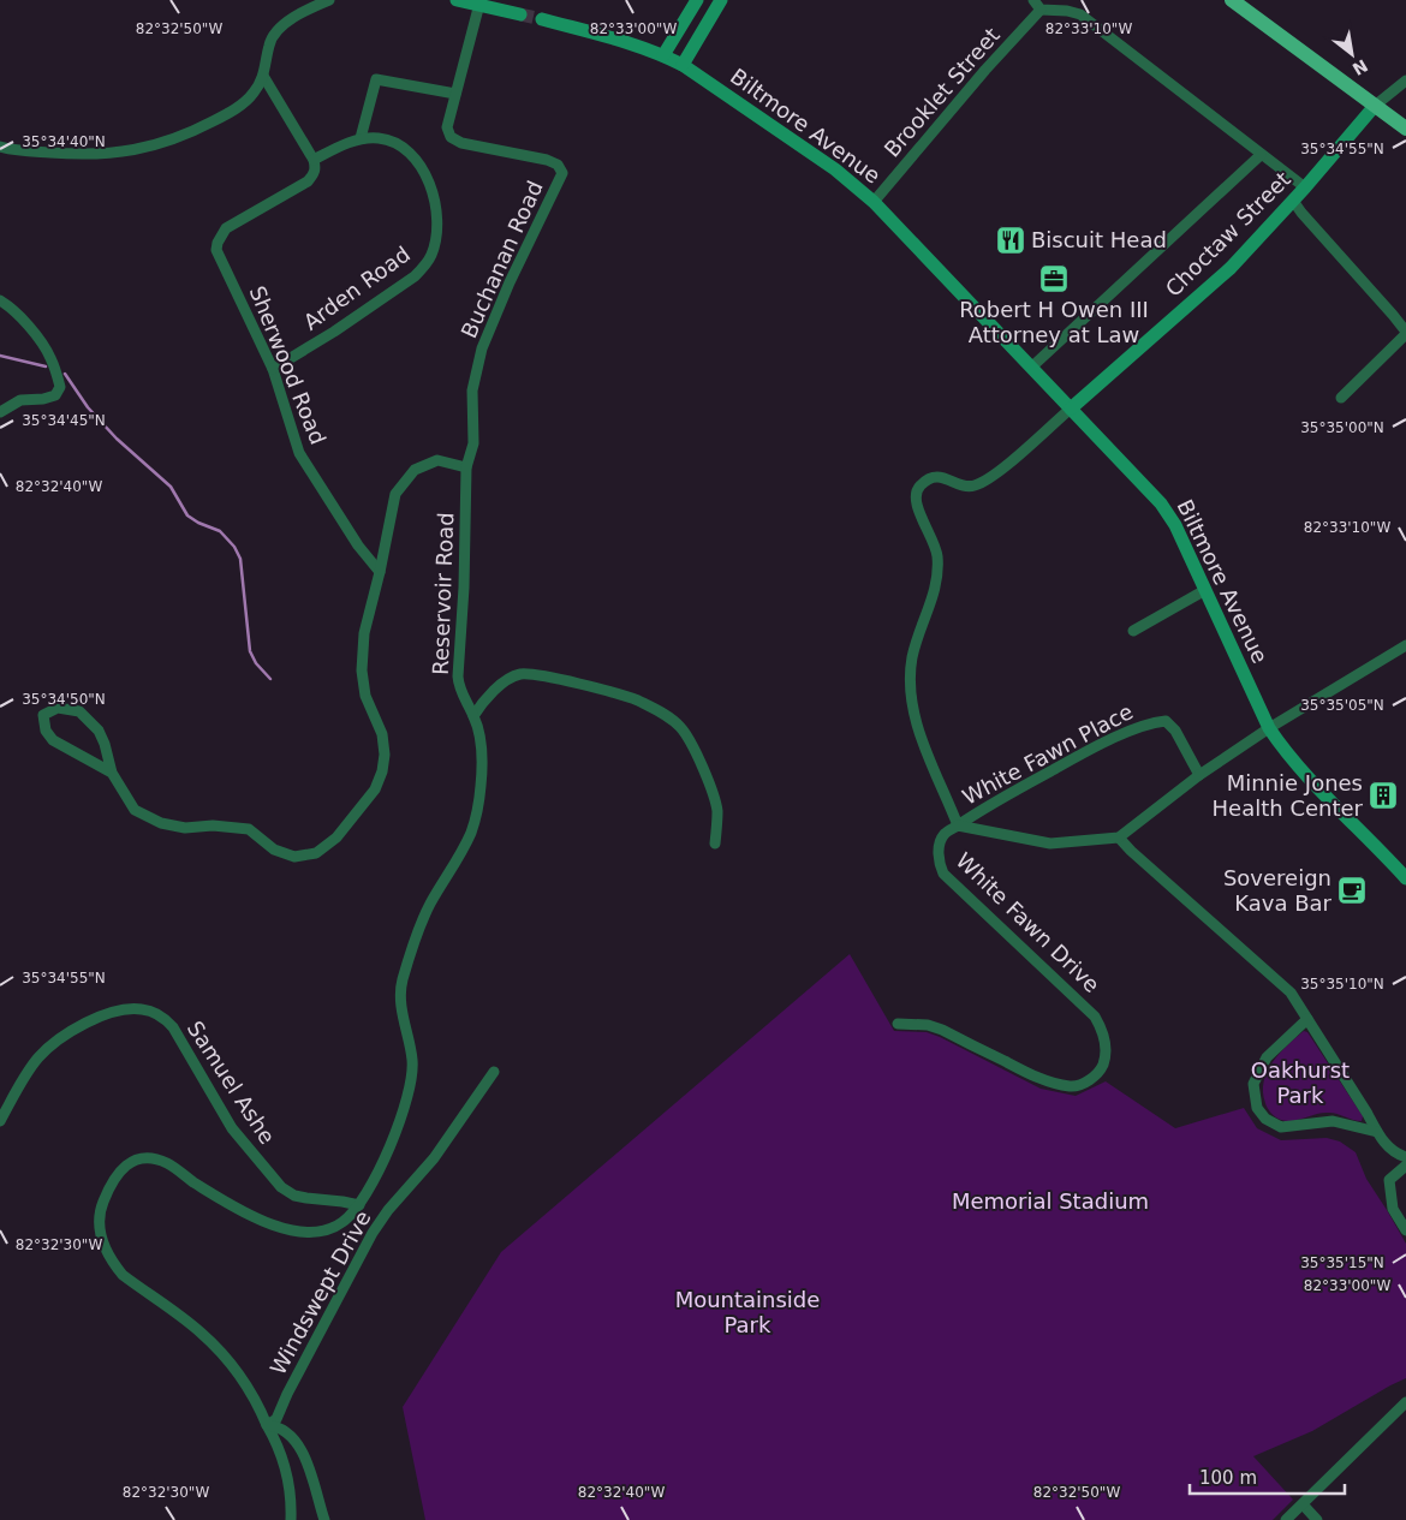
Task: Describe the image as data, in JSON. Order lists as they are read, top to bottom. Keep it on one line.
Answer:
{"streets":{"main road":["Biltmore Avenue","Choctaw Street"],"street":["Brooklet Street","Buchanan Road","Arden Road","Sherwood Road","Reservoir Road","White Fawn Place","White Fawn Drive","Samuel Ashe","Windswept Drive"]},"crossings":[["Brooklet Street","Biltmore Avenue"],["Biltmore Avenue","Choctaw Street"],["Buchanan Road","Reservoir Road"],["Arden Road","Sherwood Road"],["Reservoir Road","Samuel Ashe"],["Reservoir Road","Windswept Drive"],["White Fawn Place","White Fawn Drive"]],"parks":["Oakhurst Park","Memorial Stadium","Mountainside Park"],"places":{"restaurant":["Biscuit Head"],"office":["Robert H Owen III Attorney at Law"],"building":["Minnie Jones Health Center"],"cafe":["Sovereign Kava Bar"]},"scale_bar":"100 m","north":"bottom right","coordinates":["82°32'50\"W","82°33'00\"W","82°33'10\"W","35°34'40\"N","35°34'55\"N","35°34'45\"N","35°35'00\"N","82°32'40\"W","35°34'50\"N","35°35'05\"N","35°35'10\"N","82°32'30\"W","35°35'15\"N"]}
